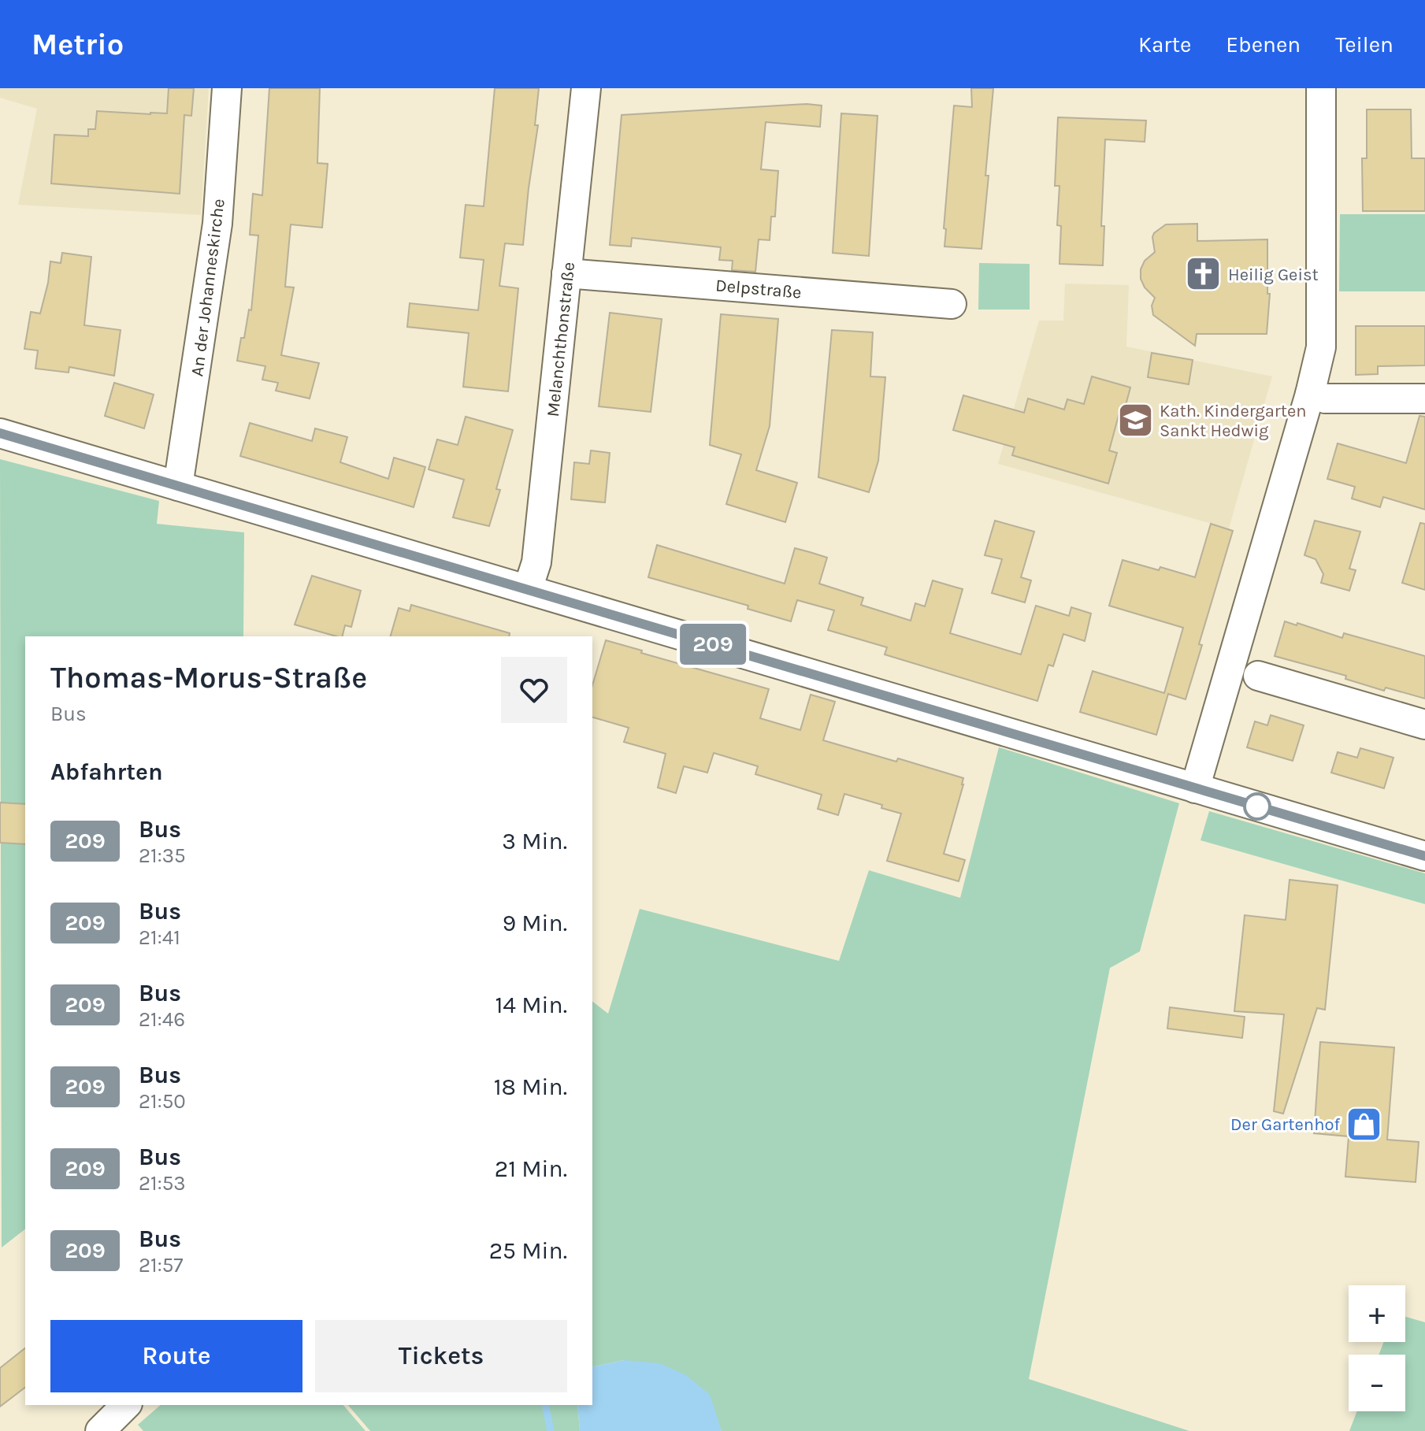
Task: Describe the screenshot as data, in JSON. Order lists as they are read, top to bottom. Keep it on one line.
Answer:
{"streets":{"street":["An der Johanneskirche","Delpstraße","Melanchthonstraße"]},"crossings":[["Delpstraße","Melanchthonstraße"]],"places":{"church":["Heilig Geist"],"school or university":["Kath. Kindergarten Sankt Hedwig"],"shop":["Der Gartenhof"]},"lines":["bus line 209"],"page":{"header":"Metrio","nav":["Karte","Ebenen","Teilen"],"on_map":"209","heading":[["Thomas-Morus-Straße","Bus"],"Abfahrten"],"list":[{"mark":"209","name":"Bus","note":"21:35","value":"3 Min."},{"mark":"209","name":"Bus","note":"21:41","value":"9 Min."},{"mark":"209","name":"Bus","note":"21:46","value":"14 Min."},{"mark":"209","name":"Bus","note":"21:50","value":"18 Min."},{"mark":"209","name":"Bus","note":"21:53","value":"21 Min."},{"mark":"209","name":"Bus","note":"21:57","value":"25 Min."}],"map_buttons":["+","−"],"buttons":["Route","Tickets"]}}
